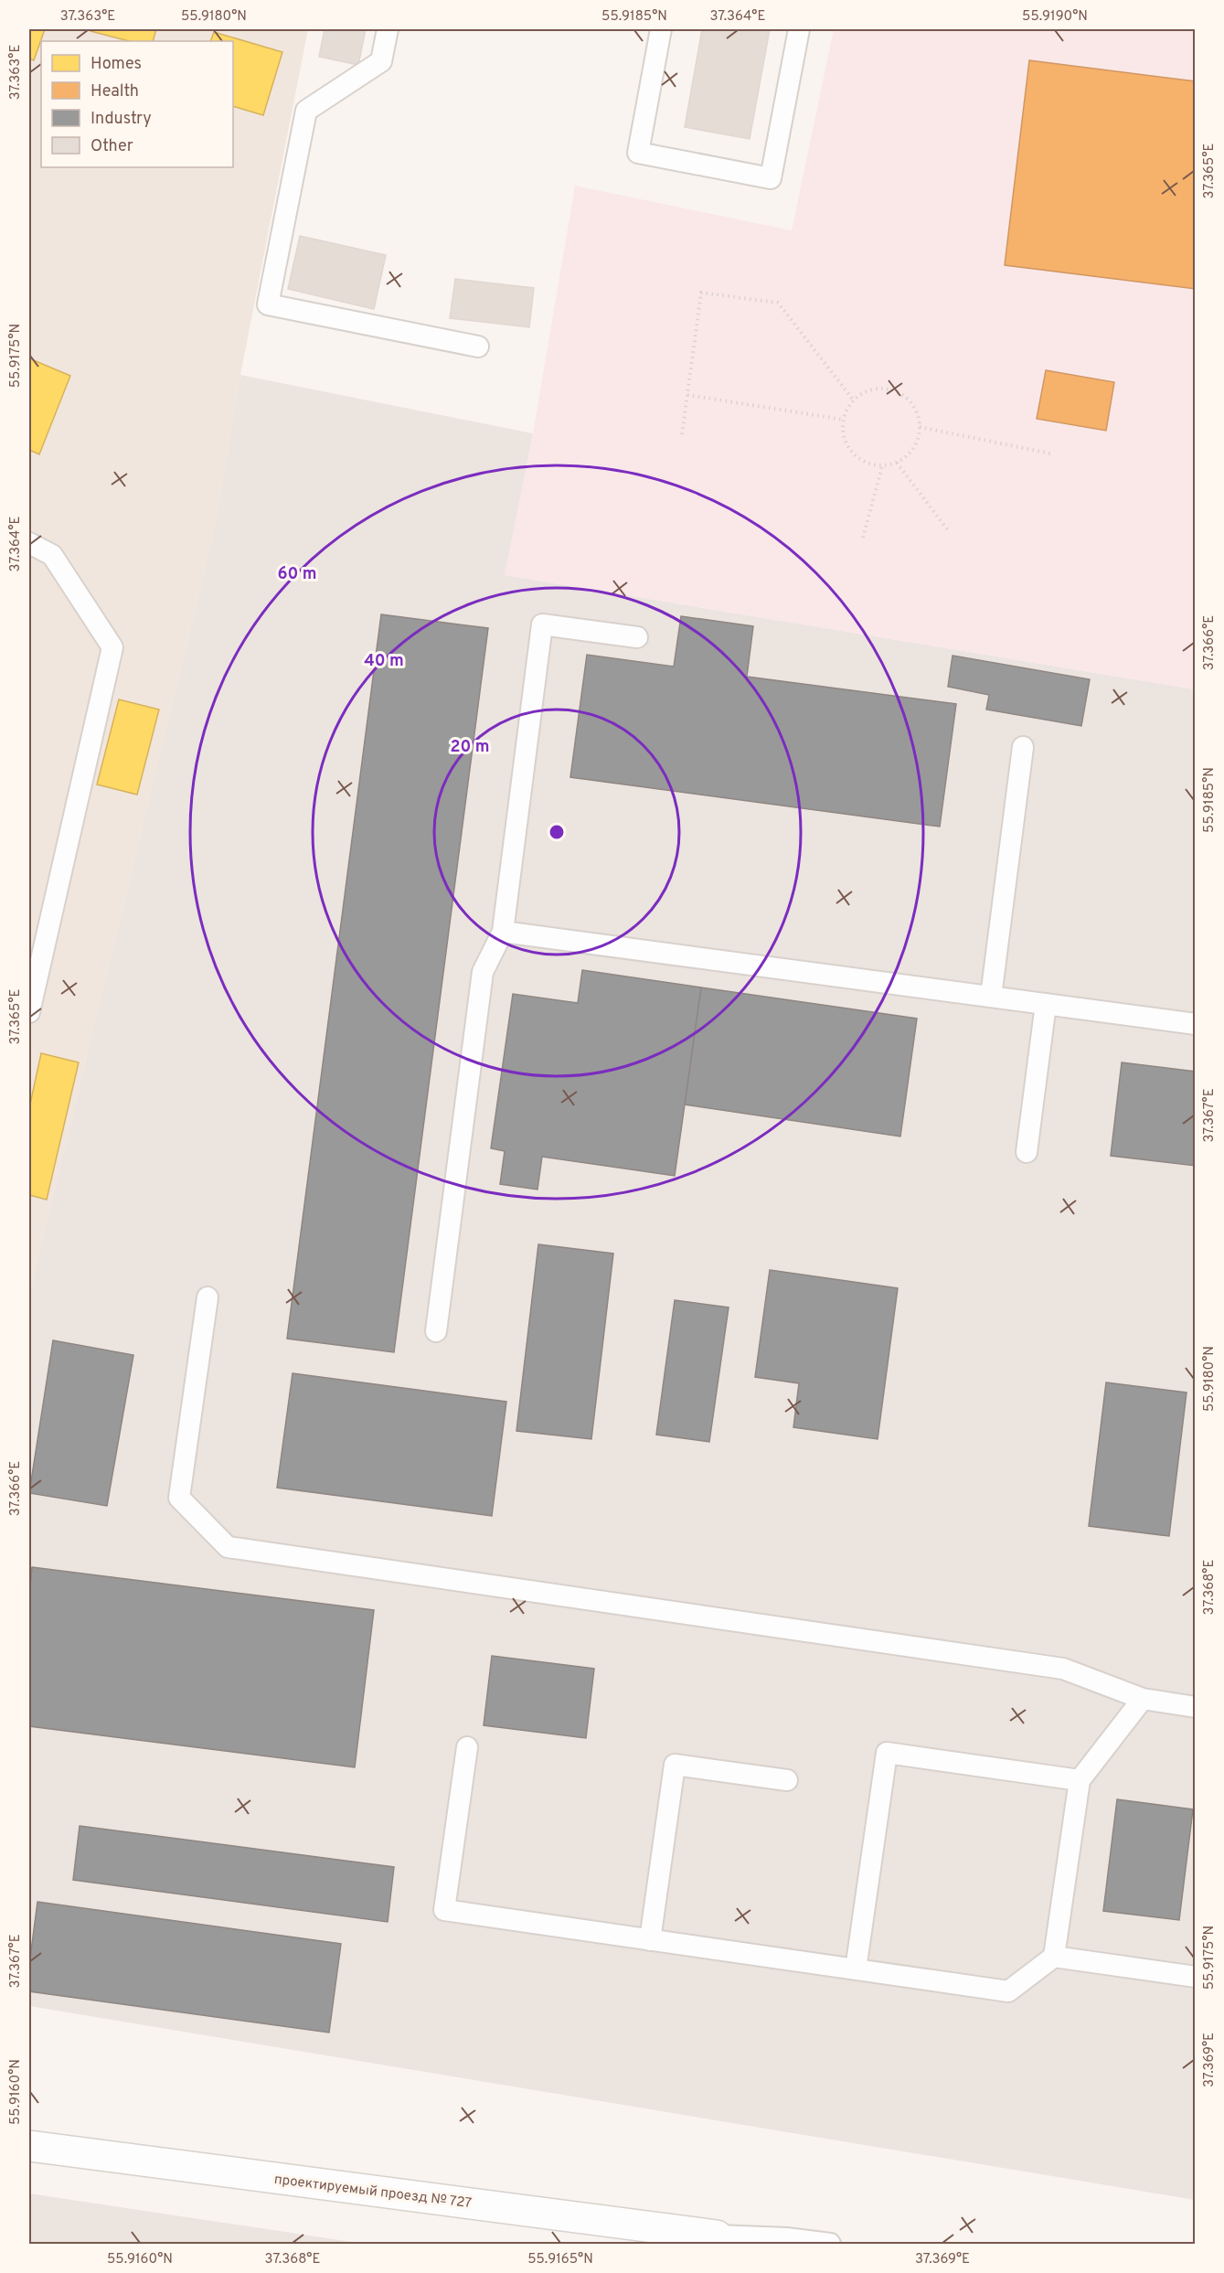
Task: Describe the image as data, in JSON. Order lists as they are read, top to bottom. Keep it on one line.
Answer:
{"streets":{"street":["проектируемый проезд № 727"]},"legend":["Homes","Health","Industry","Other"],"coordinates":["37.363°E","55.9180°N","55.9185°N","37.364°E","55.9190°N","37.365°E","55.9175°N","37.366°E","37.367°E","37.368°E","37.369°E","55.9160°N","55.9165°N"],"rings":["60 m","40 m","20 m"]}
